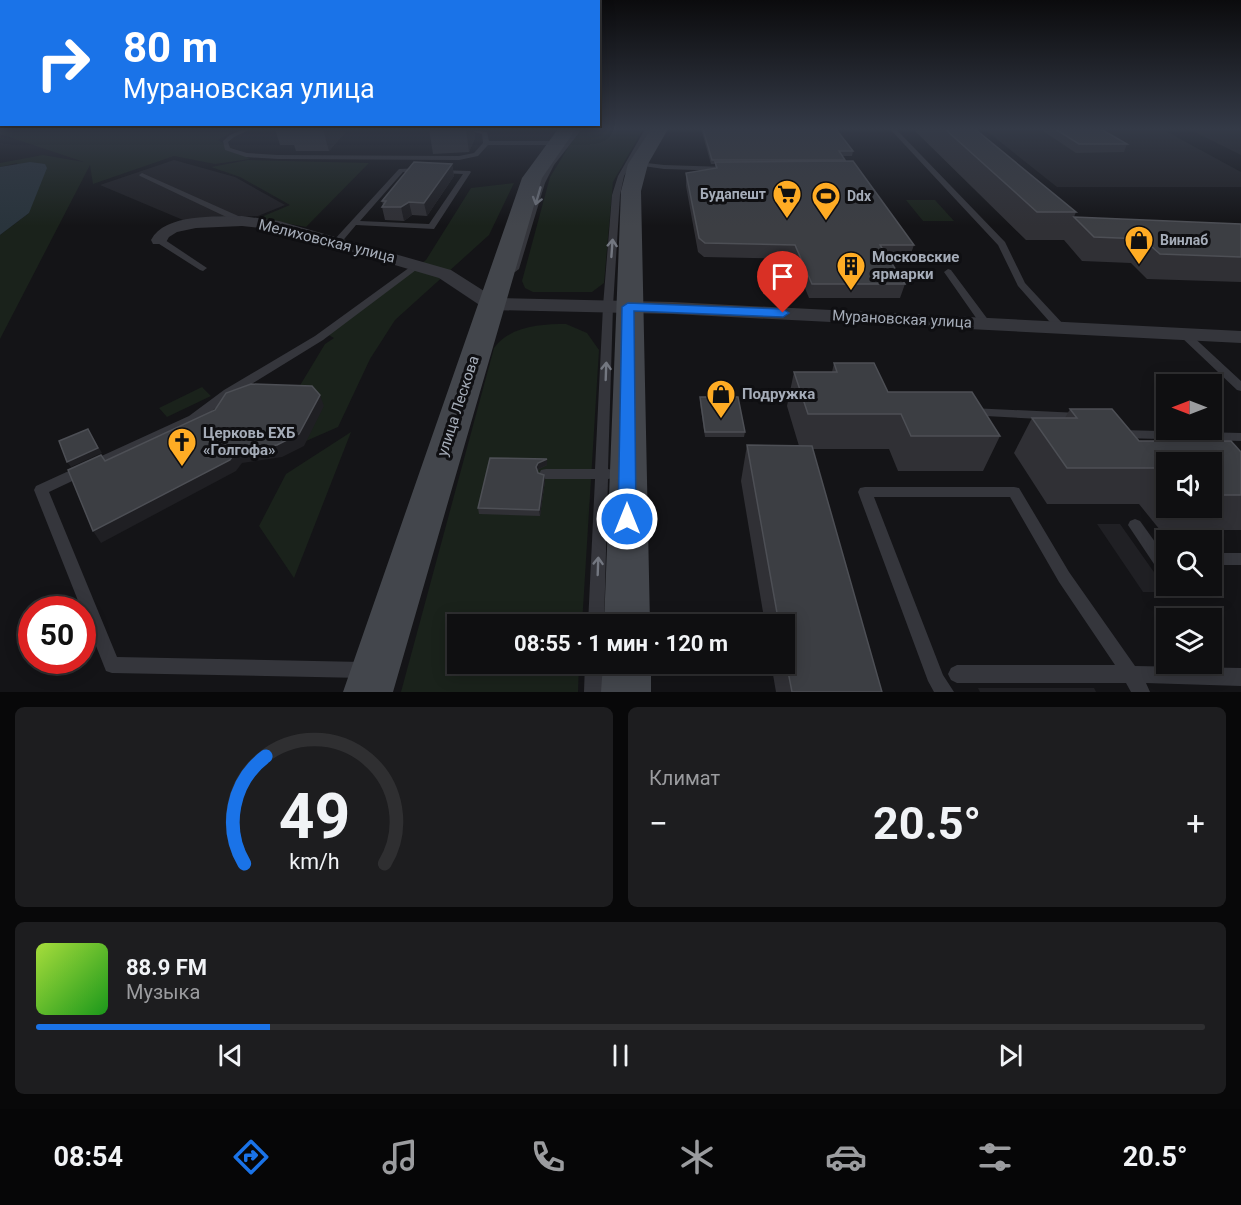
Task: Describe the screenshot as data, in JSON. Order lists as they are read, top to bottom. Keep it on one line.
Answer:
{"streets":{"main road":["улица Лескова"],"street":["Мелиховская улица","Мурановская улица"]},"crossings":[["Мелиховская улица","Мурановская улица"],["Мелиховская улица","улица Лескова"],["Мурановская улица","улица Лескова"]],"places":{"supermarket":["Будапешт"],"sports":["Ddx"],"shop":["Винлаб","Подружка"],"building":["Московские ярмарки"],"church":["Церковь ЕХБ «Голгофа»"]},"north":"left","page":{"turn":["80 m","Мурановская улица"],"limit":"50","trip":"08:55 · 1 мин · 120 m","tile":"Климат","heat":["−","20.5°","+"],"song":["88.9 FM","Музыка"],"tabs":["08:54","20.5°"],"gauge":["49","km/h"]}}
